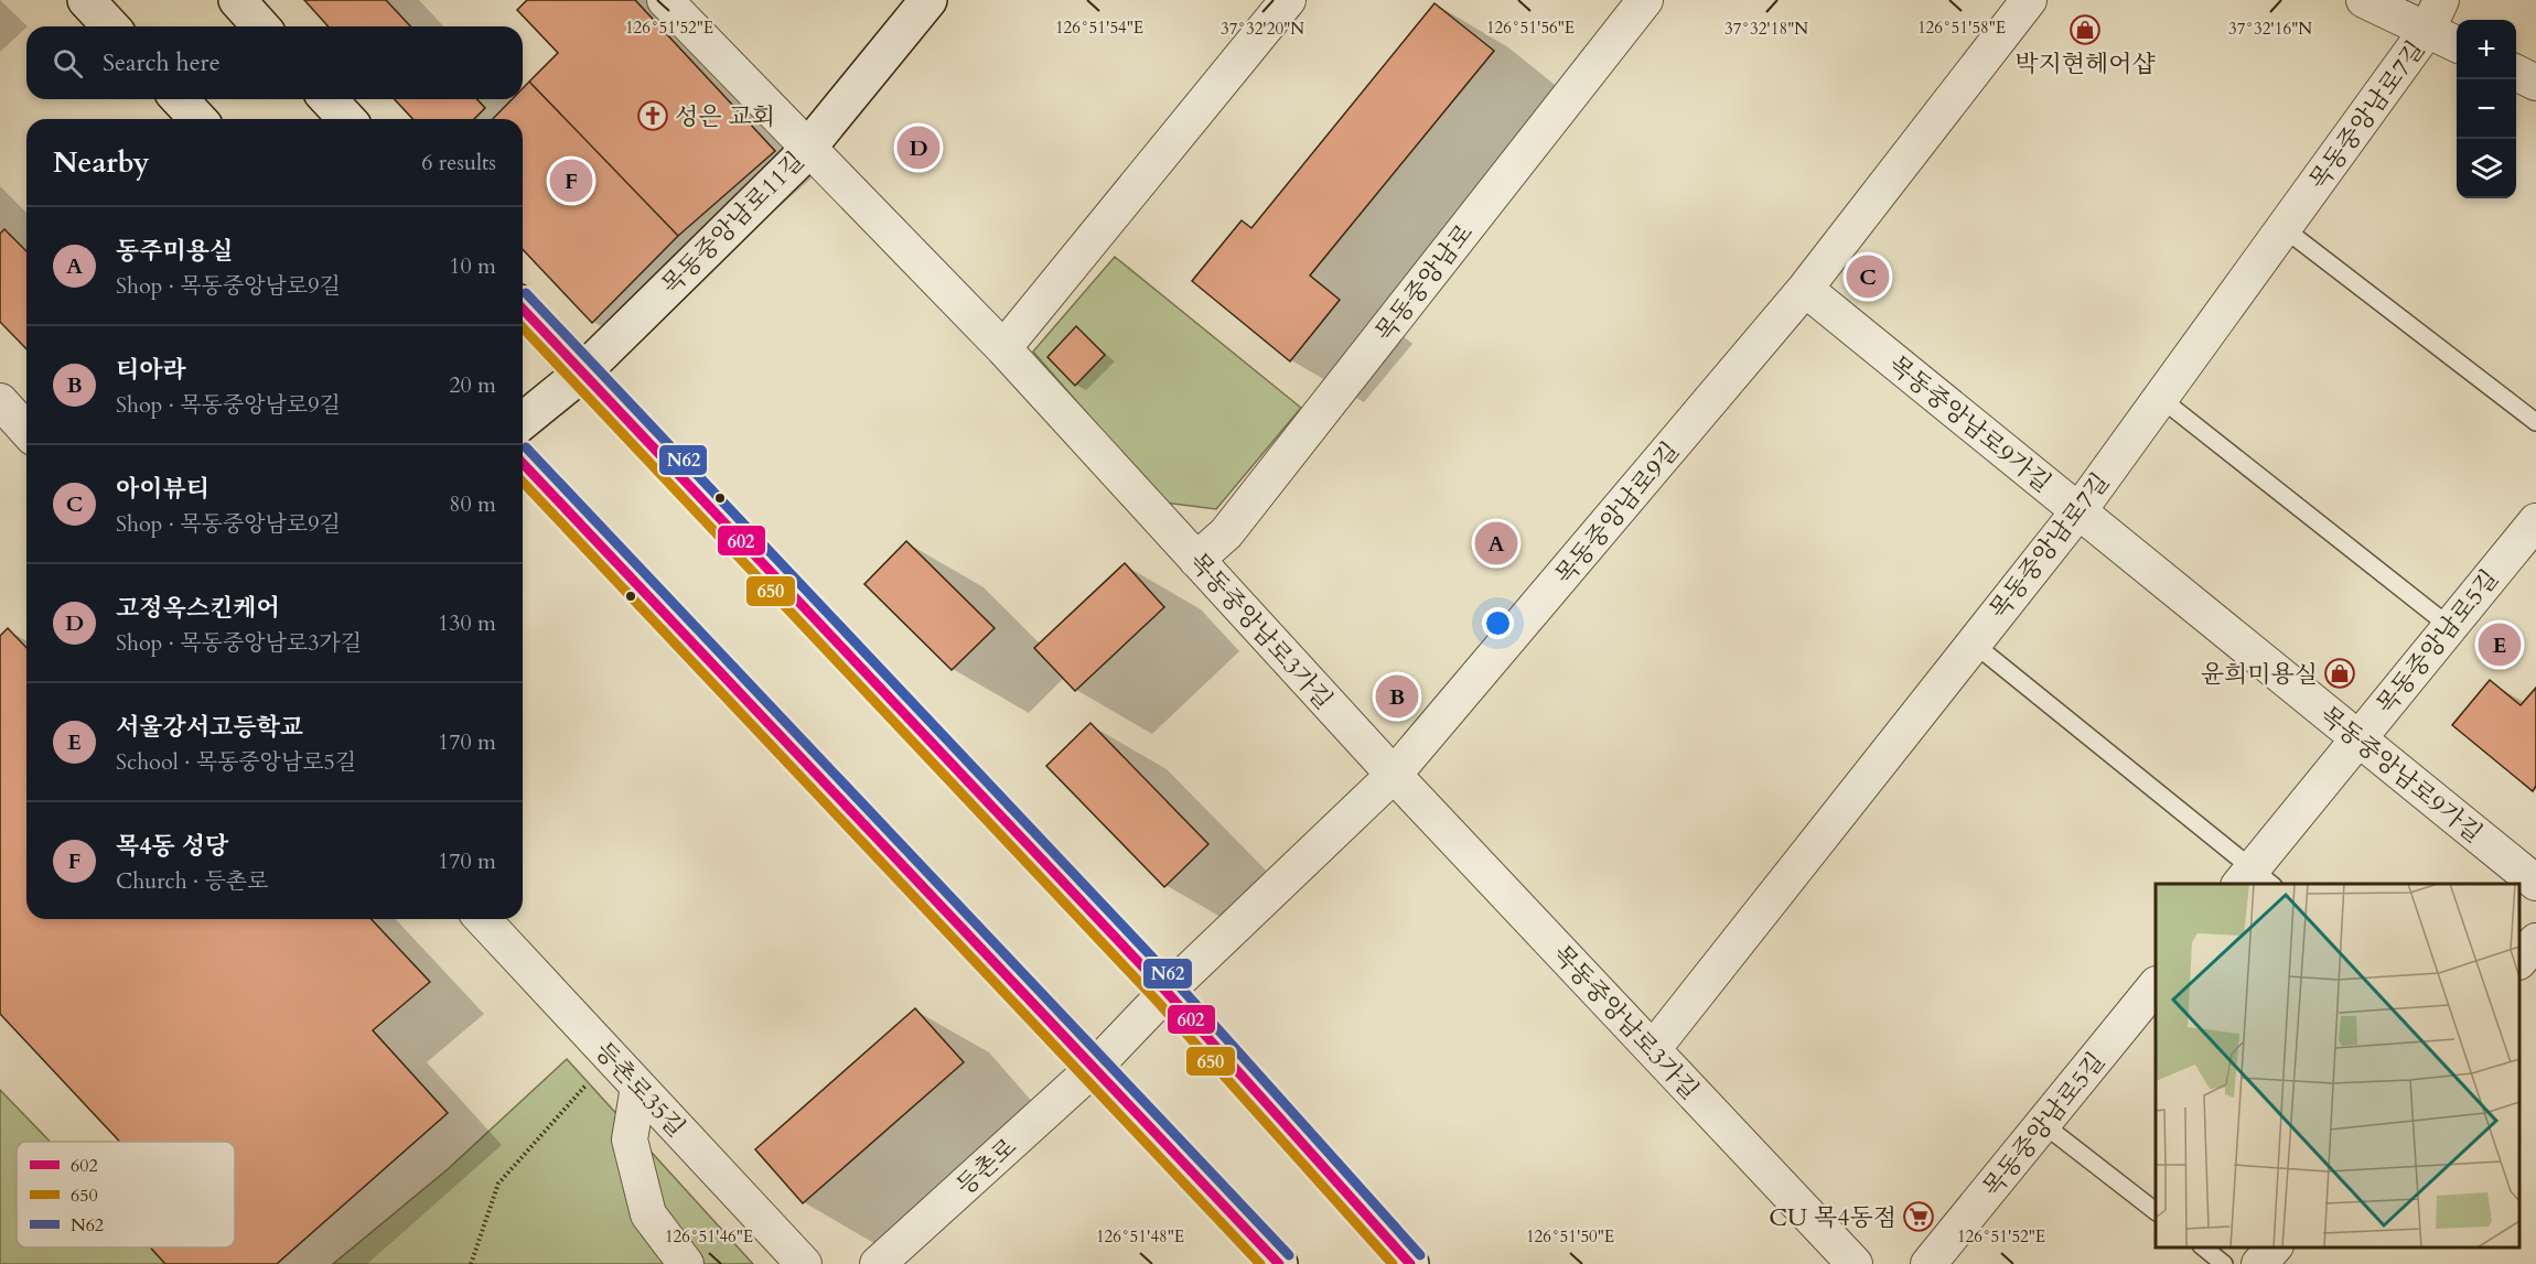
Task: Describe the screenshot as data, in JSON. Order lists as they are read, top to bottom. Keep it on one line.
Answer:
{"streets":{"main road":["목동중앙남로11길"],"street":["목동중앙남로7길","목동중앙남로","목동중앙남로9가길","목동중앙남로9길","목동중앙남로3가길","목동중앙남로5길","등촌로35길","등촌로"]},"crossings":[["목동중앙남로7길","목동중앙남로9가길"],["목동중앙남로7길","목동중앙남로3가길"],["목동중앙남로11길","목동중앙남로3가길"],["목동중앙남로","목동중앙남로3가길"],["목동중앙남로9가길","목동중앙남로9길"],["목동중앙남로9가길","목동중앙남로5길"],["목동중앙남로9길","목동중앙남로3가길"],["목동중앙남로9길","등촌로"]],"places":{"shop":["박지현헤어샵","윤희미용실"],"church":["성은 교회"],"supermarket":["CU 목4동점"]},"lines":["transit line N62","transit line 602","transit line 650"],"legend":["602","650","N62"],"page":{"map_buttons":["+","−"],"search":"Search here","heading":["Nearby","6 results"],"pins":["D","F","C","A","E","B"],"list":[{"mark":"A","name":"동주미용실","note":"Shop · 목동중앙남로9길","value":"10 m"},{"mark":"B","name":"티아라","note":"Shop · 목동중앙남로9길","value":"20 m"},{"mark":"C","name":"아이뷰티","note":"Shop · 목동중앙남로9길","value":"80 m"},{"mark":"D","name":"고정옥스킨케어","note":"Shop · 목동중앙남로3가길","value":"130 m"},{"mark":"E","name":"서울강서고등학교","note":"School · 목동중앙남로5길","value":"170 m"},{"mark":"F","name":"목4동 성당","note":"Church · 등촌로","value":"170 m"}]},"coordinates":["126°51'52\"E","126°51'54\"E","126°51'56\"E","126°51'58\"E","37°32'20\"N","37°32'18\"N","37°32'16\"N","126°51'46\"E","126°51'48\"E","126°51'50\"E"]}
